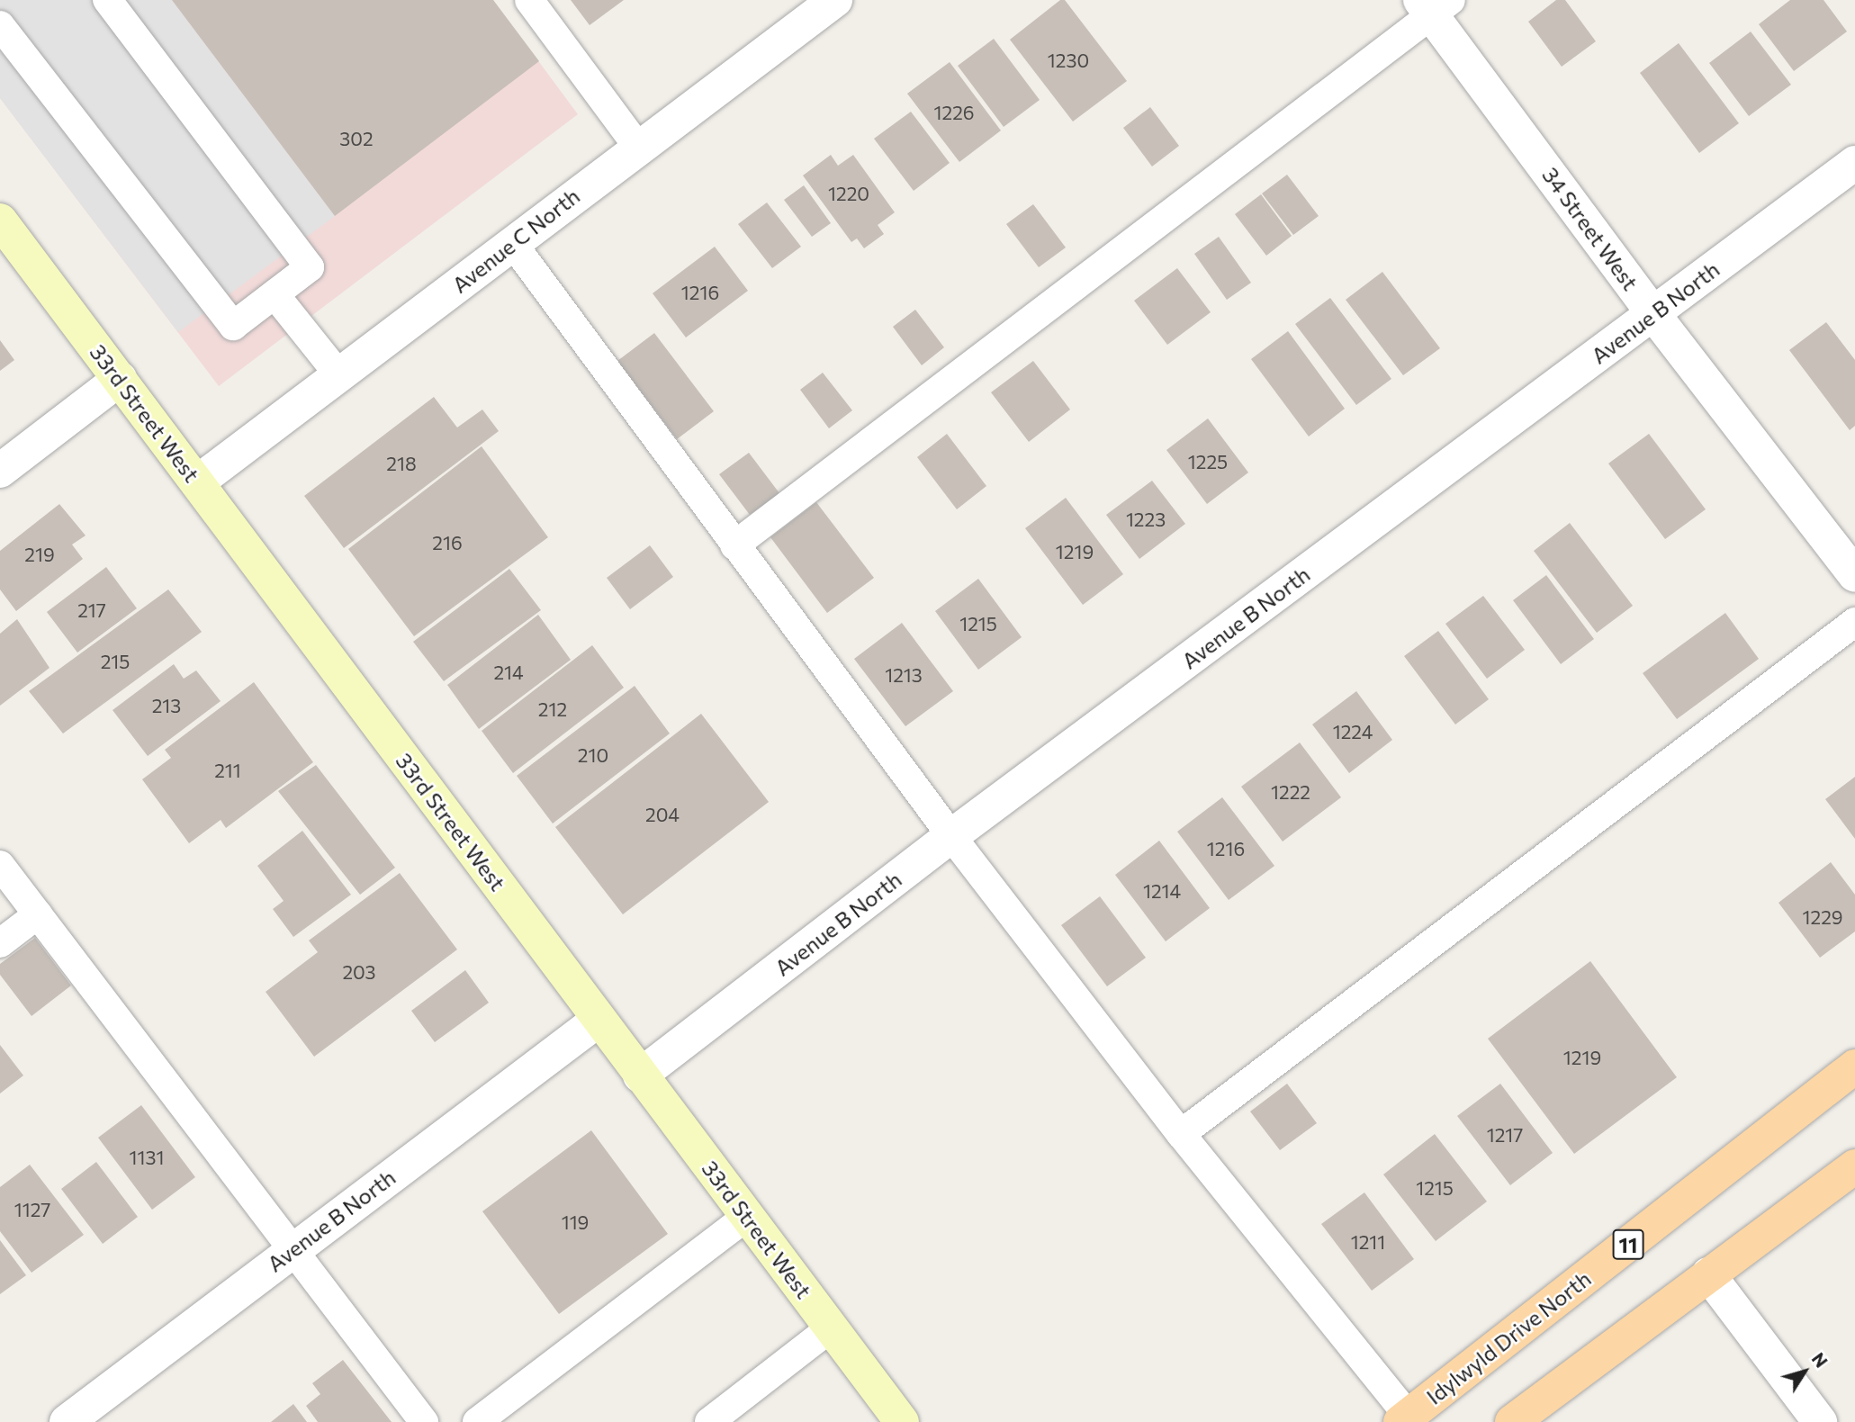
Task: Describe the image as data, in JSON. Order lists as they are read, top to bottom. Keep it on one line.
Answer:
{"streets":{"main road":["33rd Street West","11","Idylwyld Drive North"],"street":["34 Street West","Avenue C North","Avenue B North"]},"crossings":[["34 Street West","Avenue B North"],["Avenue C North","33rd Street West"],["Avenue B North","33rd Street West"]],"house_numbers":["1230","1226","302","1220","1216","1225","218","1223","216","1219","219","217","1215","215","214","1213","213","212","1224","210","211","1222","204","1216","1214","1229","203","1219","1217","1131","1215","1127","119","1211"],"north":"top right"}
